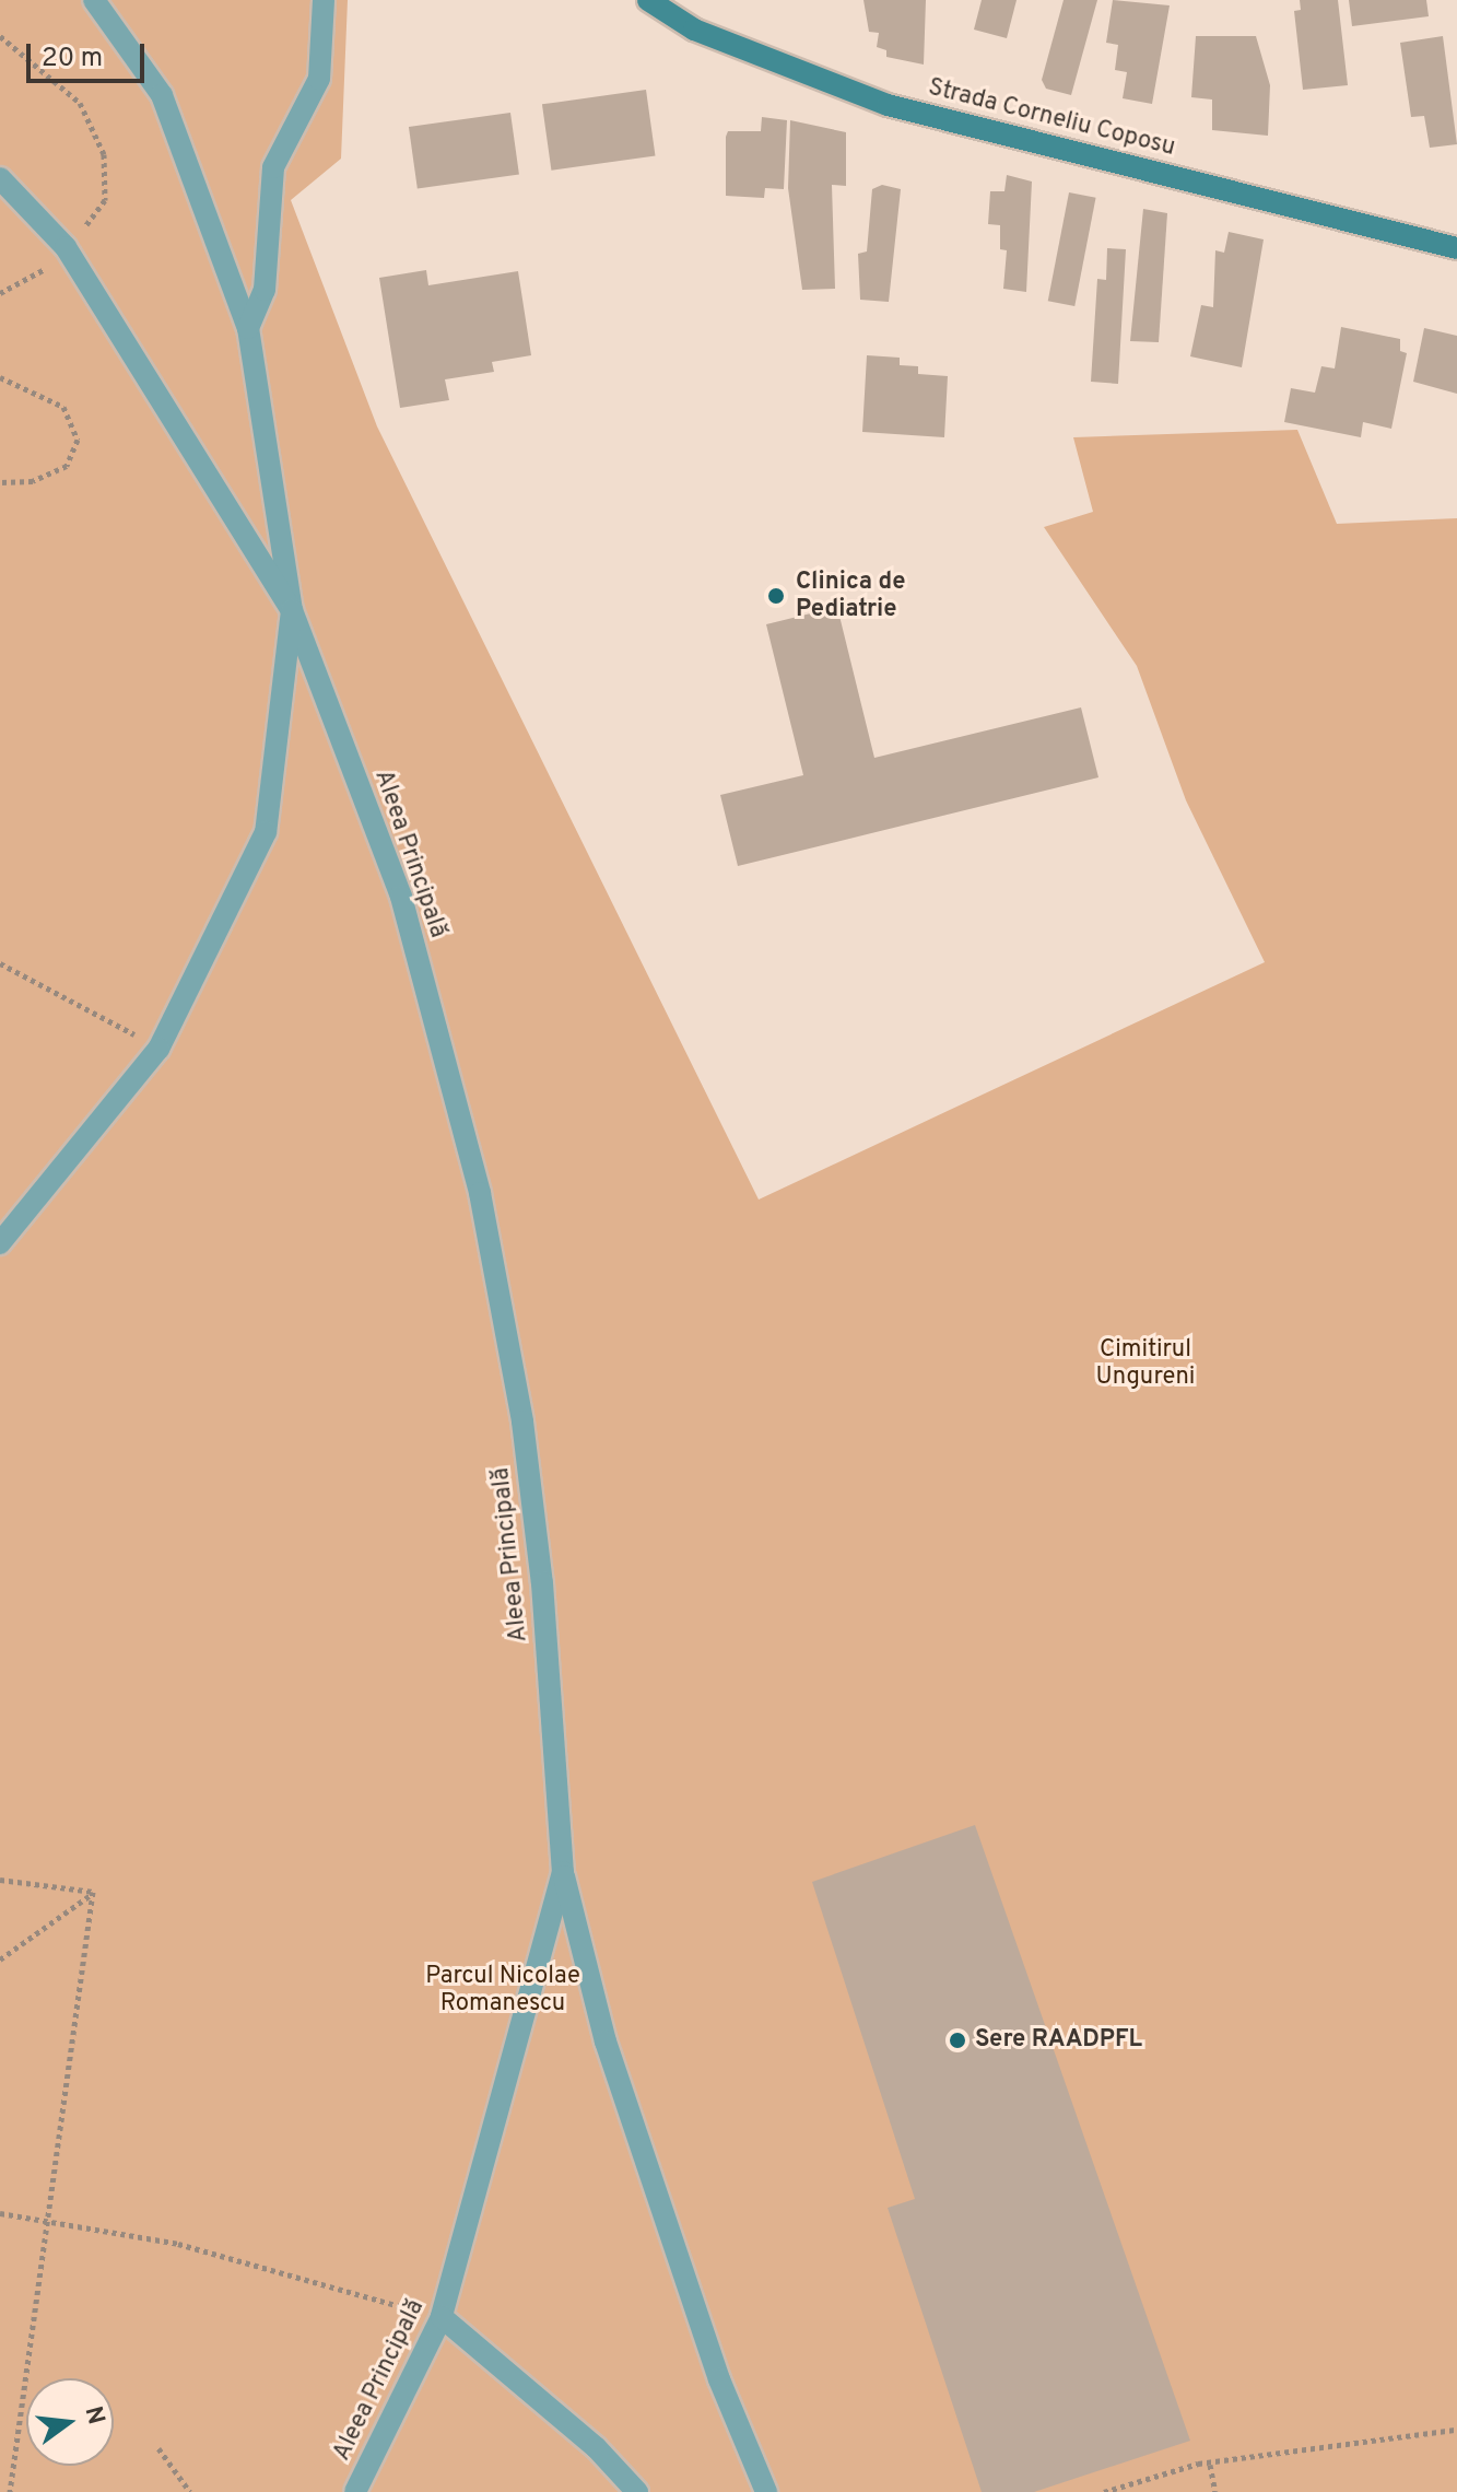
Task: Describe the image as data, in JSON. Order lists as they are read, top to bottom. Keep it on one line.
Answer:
{"streets":{"street":["Strada Corneliu Coposu","Aleea Principală"]},"parks":["Cimitirul Ungureni","Parcul Nicolae Romanescu"],"places":["Clinica de Pediatrie","Sere RAADPFL"],"scale_bar":"20 m","north":"right"}
